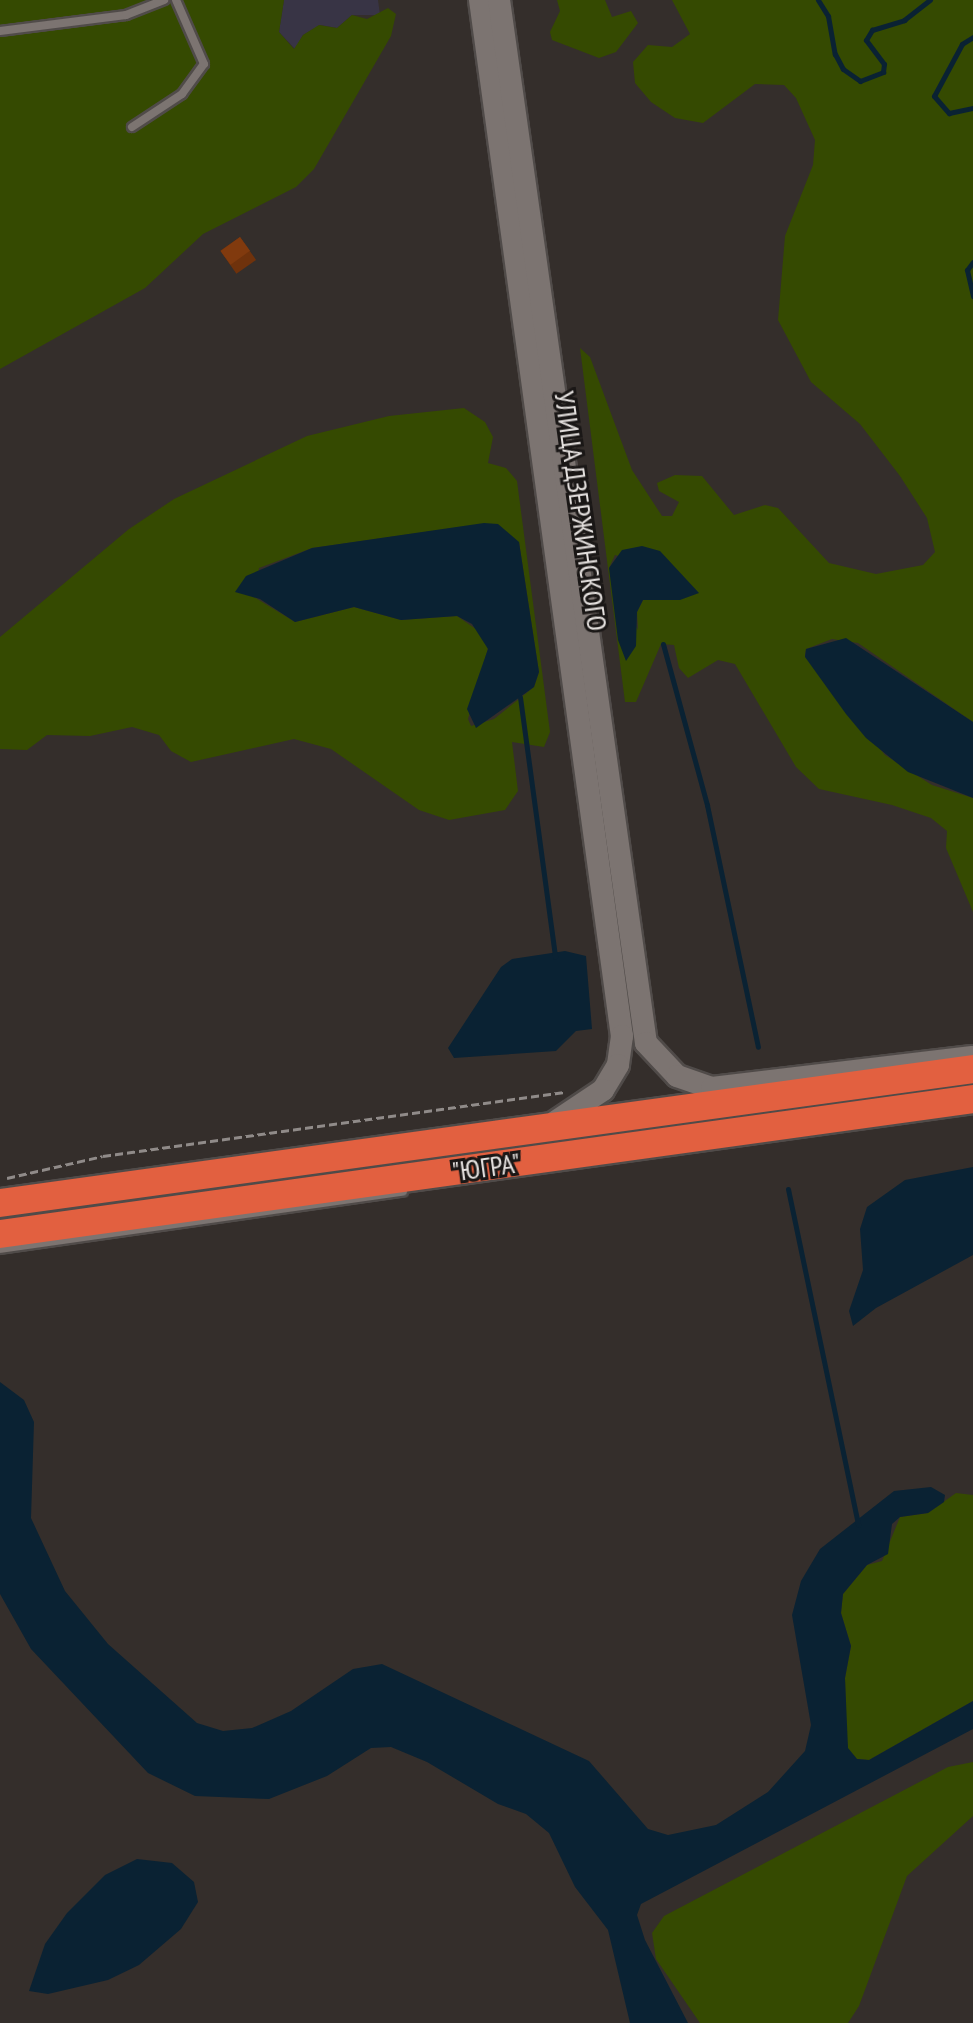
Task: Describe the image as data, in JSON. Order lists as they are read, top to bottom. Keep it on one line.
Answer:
{"streets":{"highway":["\"ЮГРА\""],"street":["УЛИЦА ДЗЕРЖИНСКОГО"]}}
